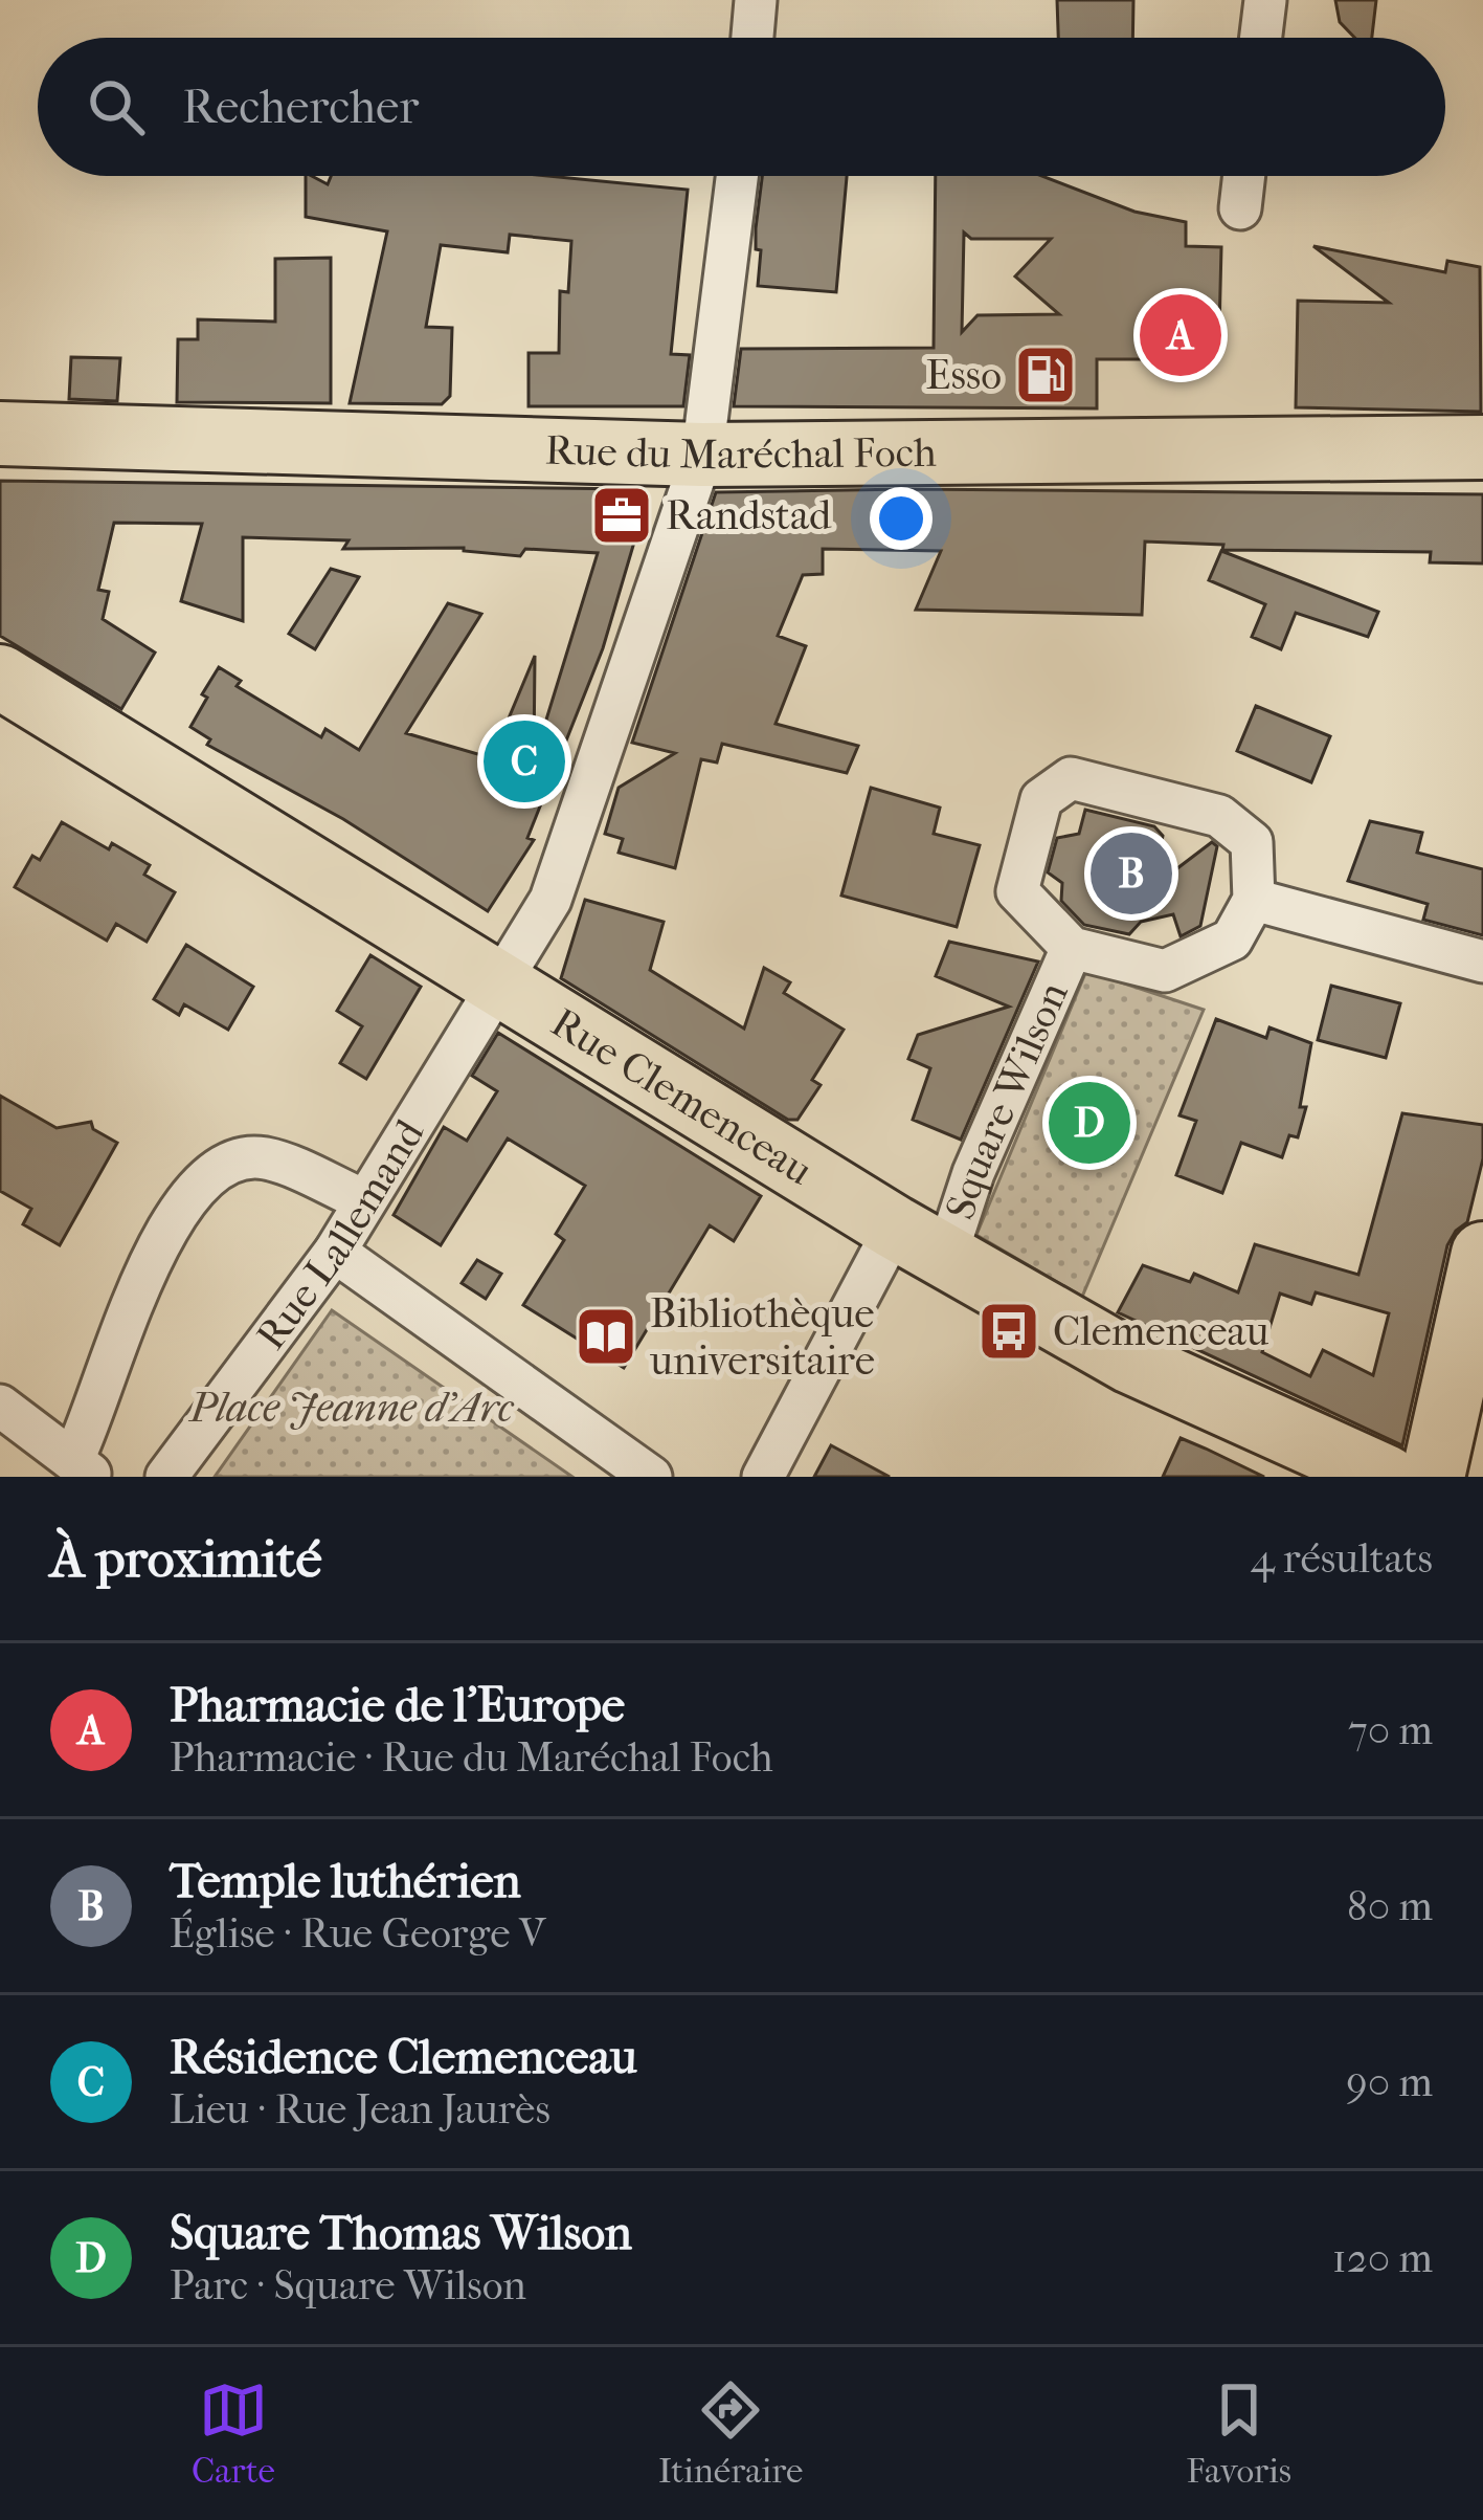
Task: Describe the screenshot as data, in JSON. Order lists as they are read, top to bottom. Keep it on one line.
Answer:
{"streets":{"main road":["Rue du Maréchal Foch","Rue Clemenceau"],"street":["Square Wilson","Rue Lallemand"]},"crossings":[["Rue du Maréchal Foch","Rue Lallemand"],["Rue Clemenceau","Square Wilson"],["Rue Clemenceau","Rue Lallemand"]],"parks":["Place Jeanne d'Arc"],"places":{"fuel station":["Esso"],"office":["Randstad"],"bus stop":["Clemenceau"],"library":["Bibliothèque universitaire"]},"page":{"search":"Rechercher","pins":["A","C","B","D"],"heading":["À proximité","4 résultats"],"list":[{"mark":"A","name":"Pharmacie de l'Europe","note":"Pharmacie · Rue du Maréchal Foch","value":"70 m"},{"mark":"B","name":"Temple luthérien","note":"Église · Rue George V","value":"80 m"},{"mark":"C","name":"Résidence Clemenceau","note":"Lieu · Rue Jean Jaurès","value":"90 m"},{"mark":"D","name":"Square Thomas Wilson","note":"Parc · Square Wilson","value":"120 m"}],"nav":["Carte","Itinéraire","Favoris"]}}
